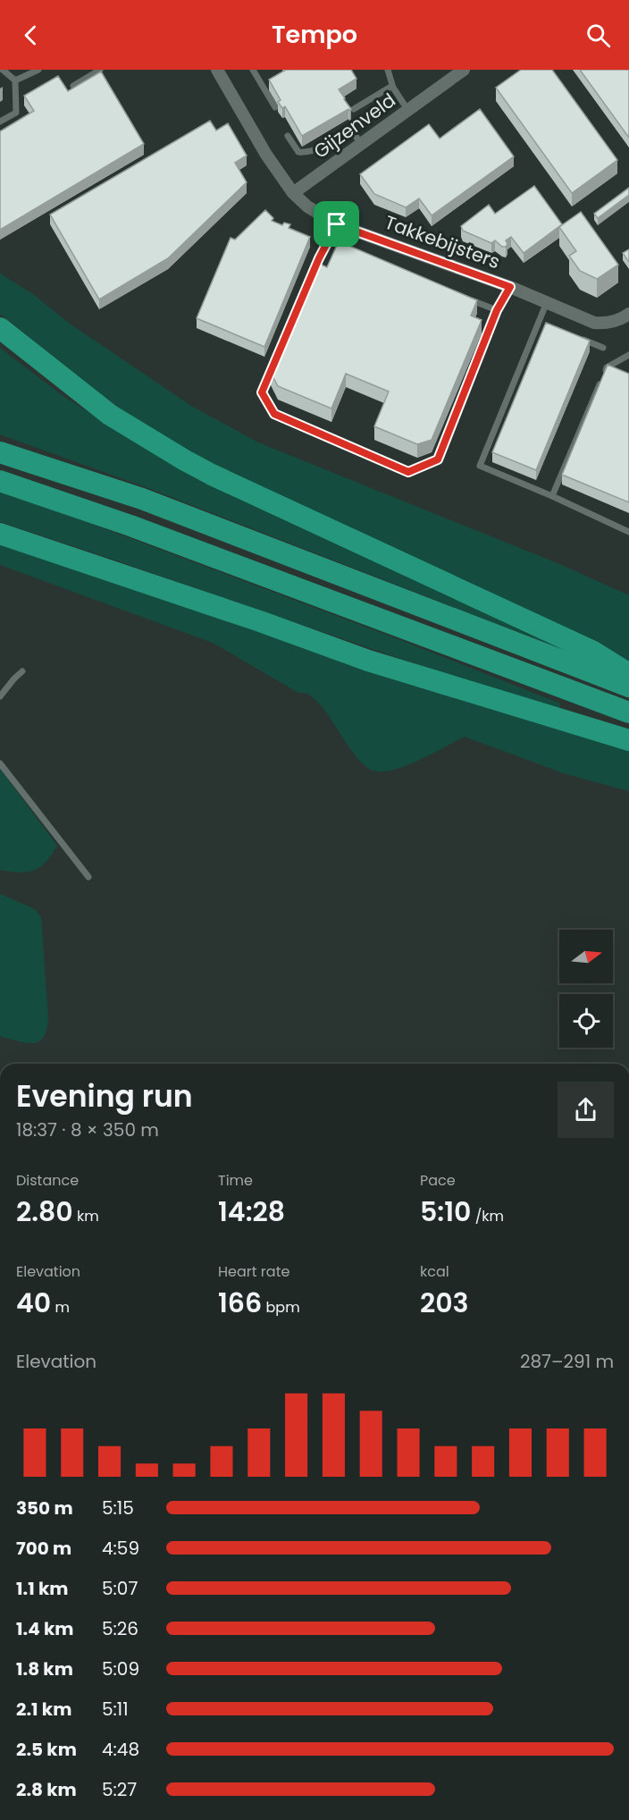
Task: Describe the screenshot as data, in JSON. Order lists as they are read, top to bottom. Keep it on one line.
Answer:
{"streets":{"street":["Gijzenveld","Takkebijsters"]},"crossings":[["Gijzenveld","Takkebijsters"]],"north":"right","page":{"header":"Tempo","heading":["Evening run","18:37 · 8 × 350 m"],"stats":[["Distance","2.80 km"],["Time","14:28"],["Pace","5:10 /km"],["Elevation","40 m"],["Heart rate","166 bpm"],["kcal","203"]],"chart":["Elevation","287–291 m"],"list":[{"name":"350 m","note":"5:15"},{"name":"700 m","note":"4:59"},{"name":"1.1 km","note":"5:07"},{"name":"1.4 km","note":"5:26"},{"name":"1.8 km","note":"5:09"},{"name":"2.1 km","note":"5:11"},{"name":"2.5 km","note":"4:48"},{"name":"2.8 km","note":"5:27"}]}}
